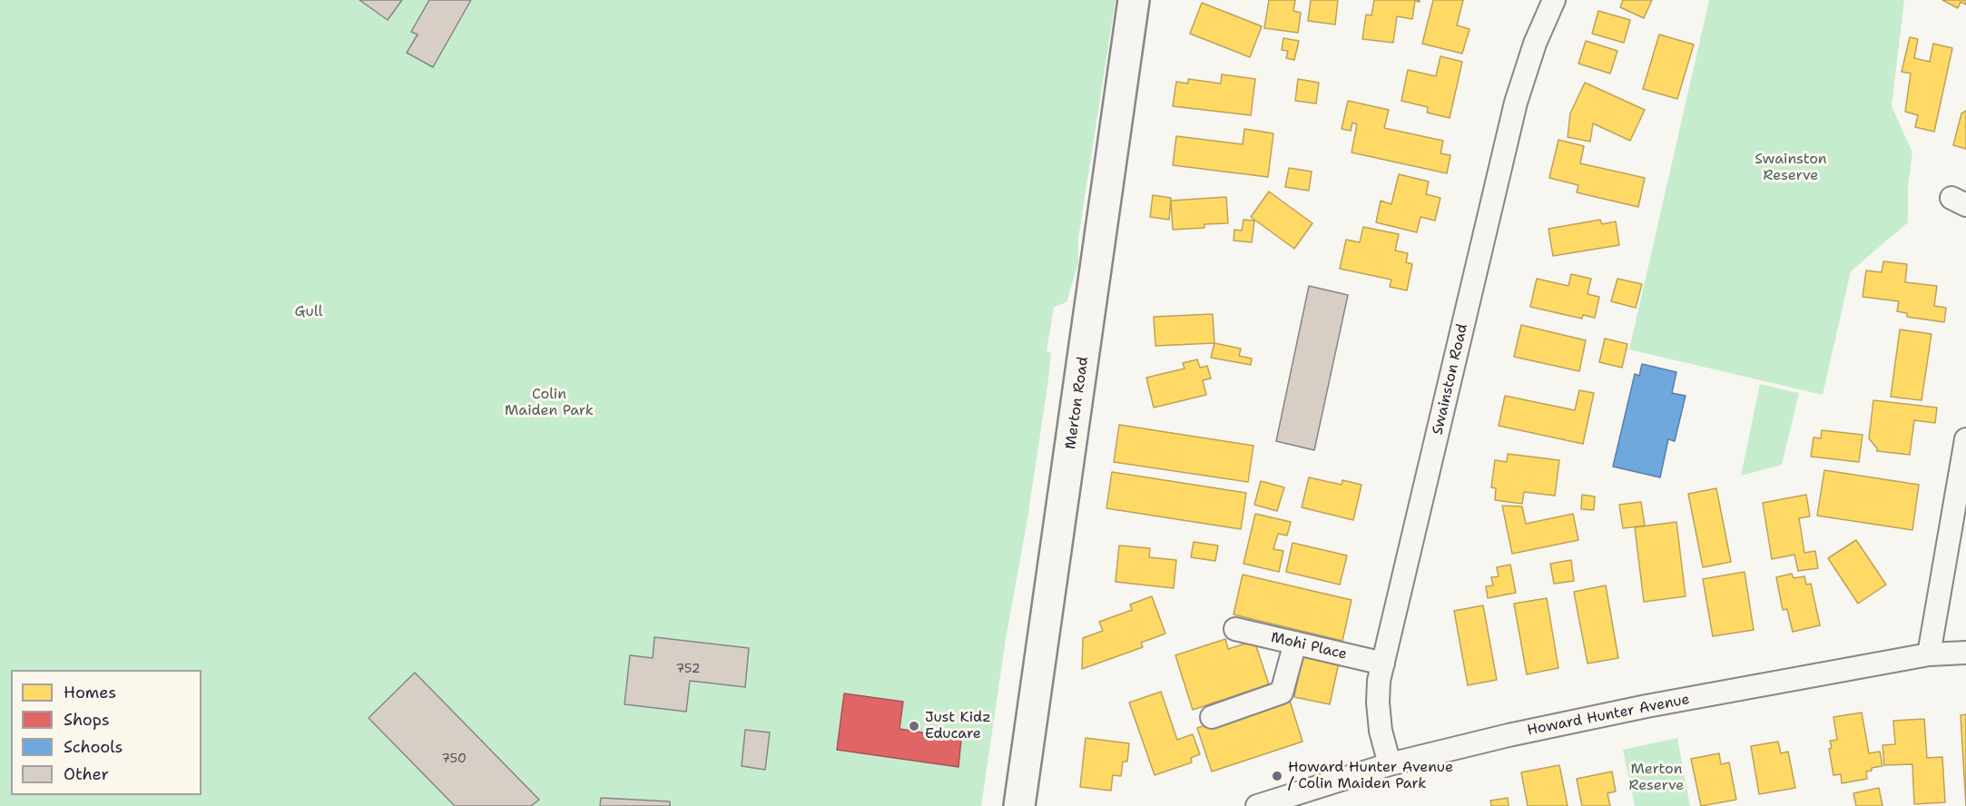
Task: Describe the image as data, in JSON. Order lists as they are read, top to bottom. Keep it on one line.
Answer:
{"streets":{"main road":["Merton Road"],"street":["Swainston Road","Mohi Place","Howard Hunter Avenue"]},"crossings":[["Swainston Road","Mohi Place"],["Swainston Road","Howard Hunter Avenue"]],"parks":["Swainston Reserve","Gull","Colin Maiden Park","Merton Reserve"],"places":["Just Kidz Educare","Howard Hunter Avenue / Colin Maiden Park"],"house_numbers":["752","750"],"legend":["Homes","Shops","Schools","Other"]}
